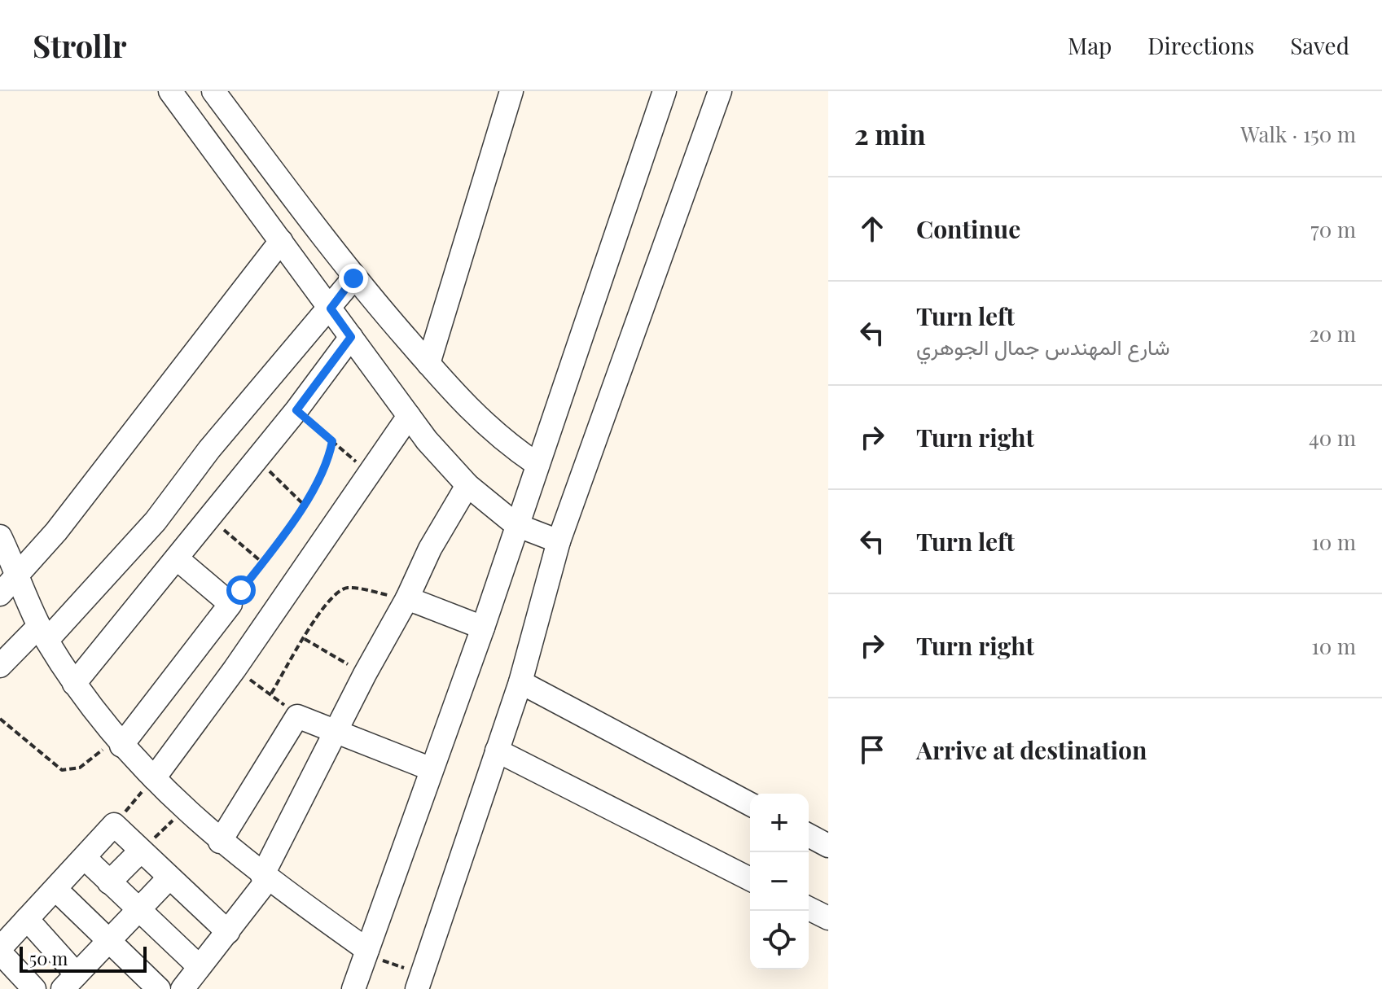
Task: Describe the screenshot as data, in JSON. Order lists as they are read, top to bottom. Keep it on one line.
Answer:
{"scale_bar":"50 m","page":{"header":"Strollr","nav":["Map","Directions","Saved"],"heading":["2 min","Walk · 150 m"],"list":[["Continue","70 m"],["Turn left","شارع المهندس جمال الجوهري","20 m"],["Turn right","40 m"],["Turn left","10 m"],["Turn right","10 m"],"Arrive at destination"],"map_buttons":["+","−"],"scale":"50 m"}}
